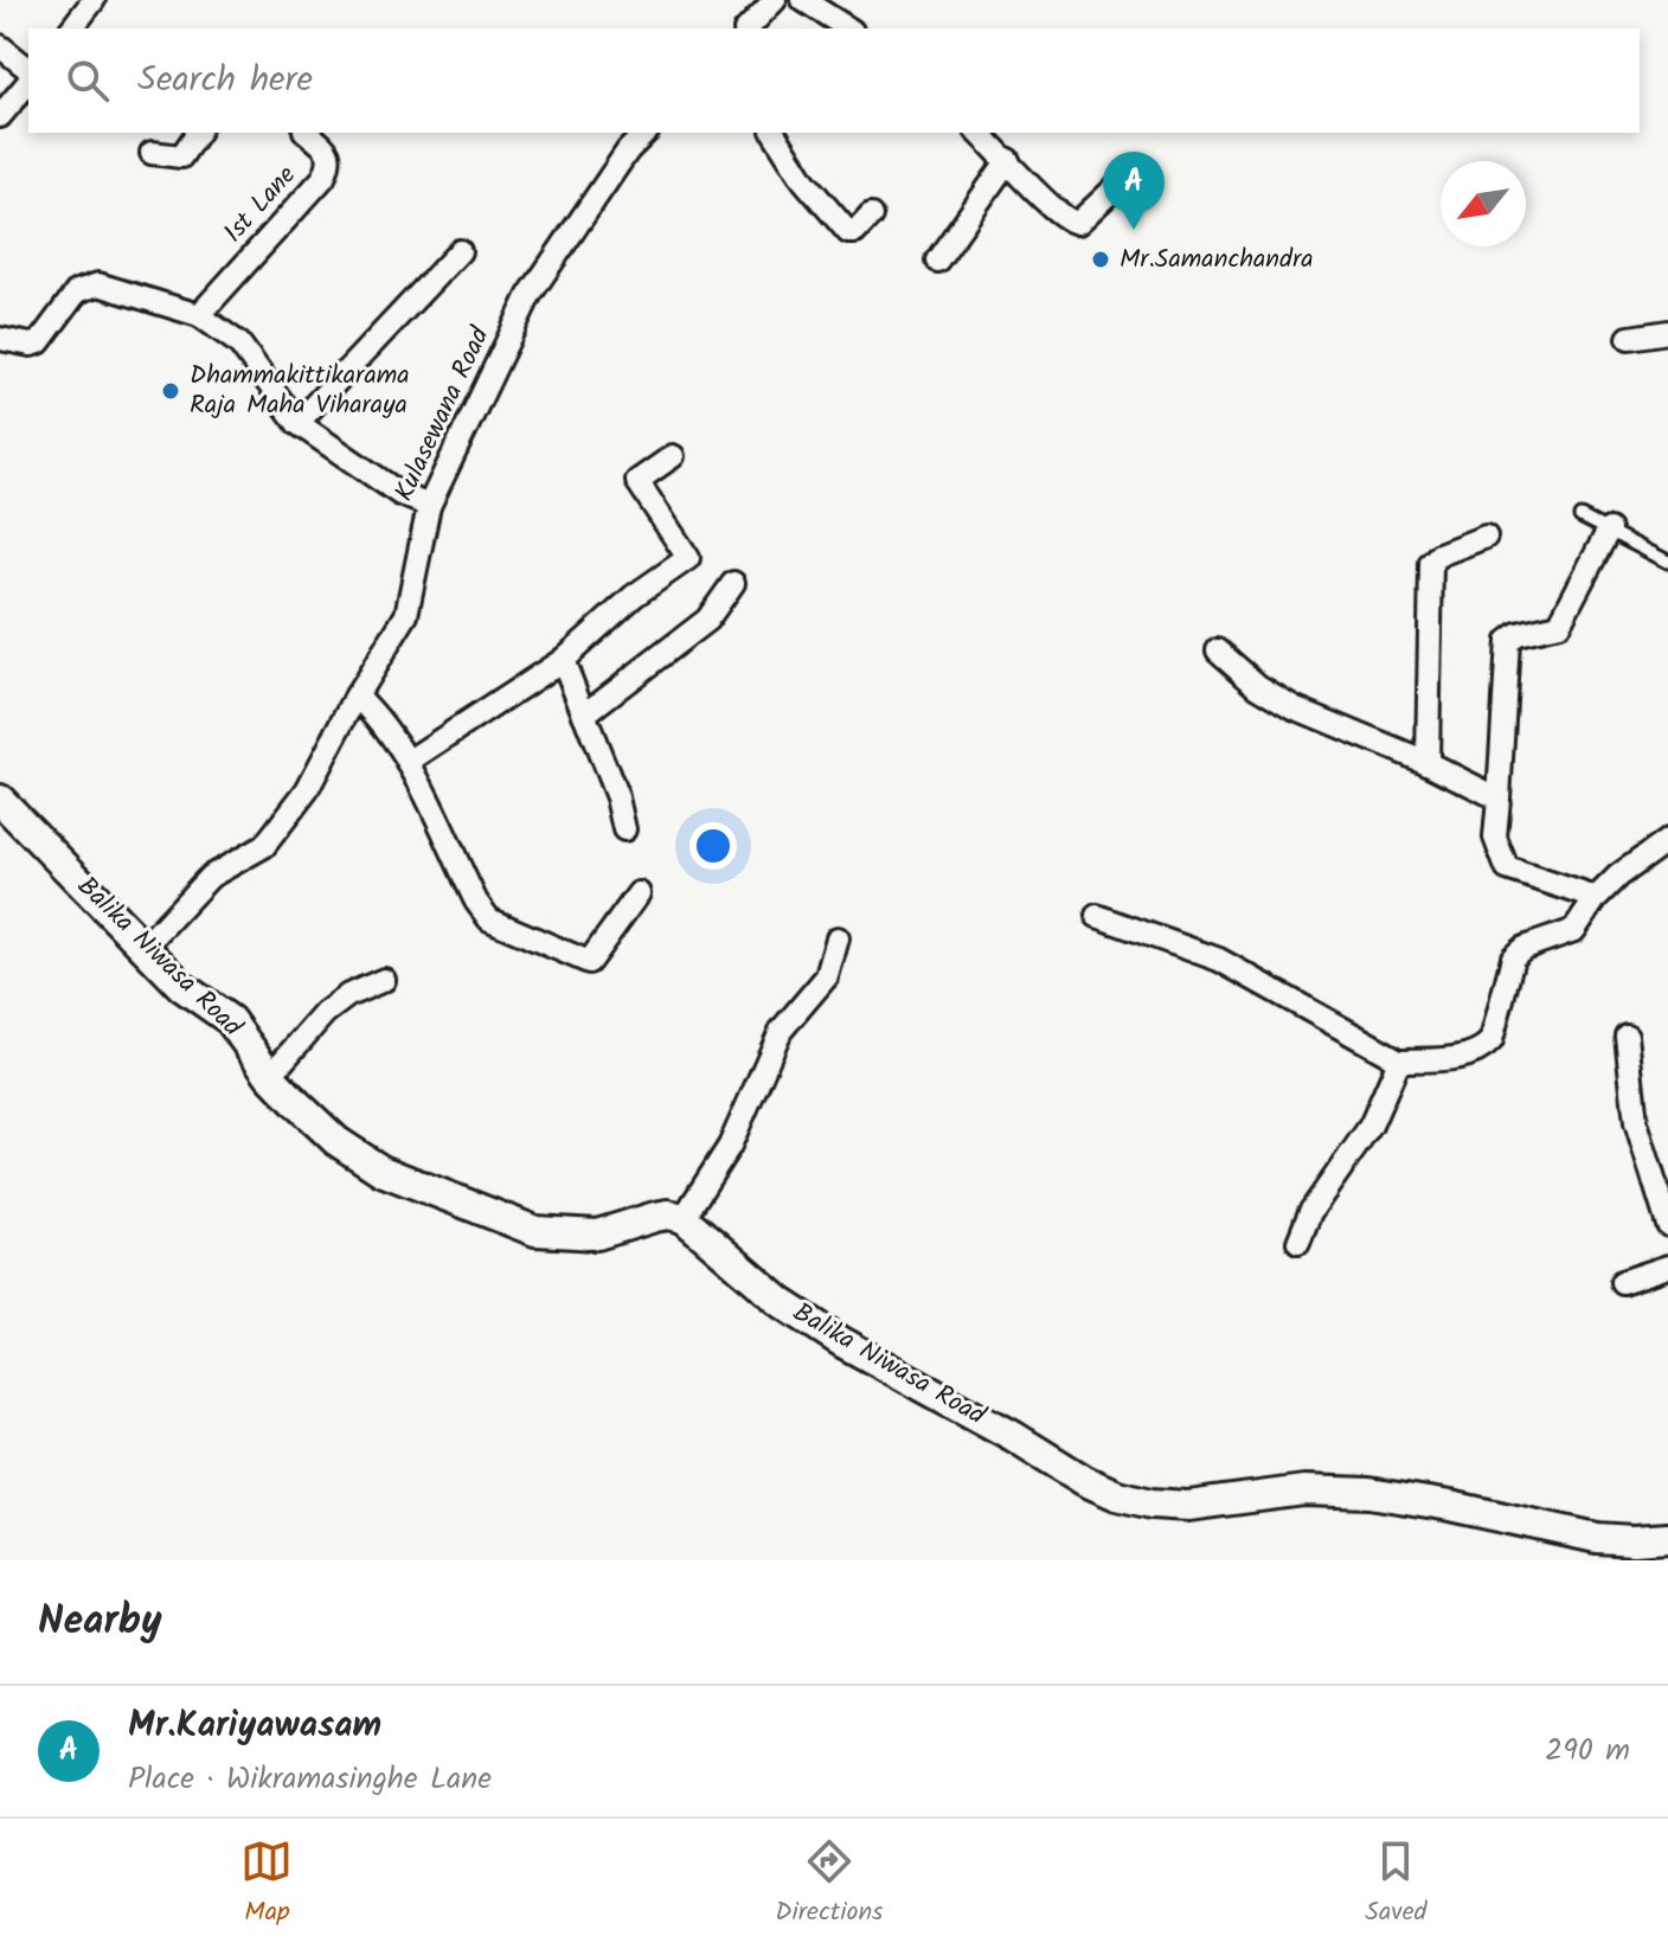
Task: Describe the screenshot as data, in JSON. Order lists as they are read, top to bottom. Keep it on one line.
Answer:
{"streets":{"street":["1st Lane","Kulasewana Road","Balika Niwasa Road"]},"crossings":[["Kulasewana Road","Balika Niwasa Road"]],"places":["Mr.Samanchandra","Dhammakittikarama Raja Maha Viharaya"],"north":"bottom left","page":{"search":"Search here","pins":"A","heading":"Nearby","list":[{"mark":"A","name":"Mr.Kariyawasam","note":"Place · Wikramasinghe Lane","value":"290 m"}],"nav":["Map","Directions","Saved"]}}
